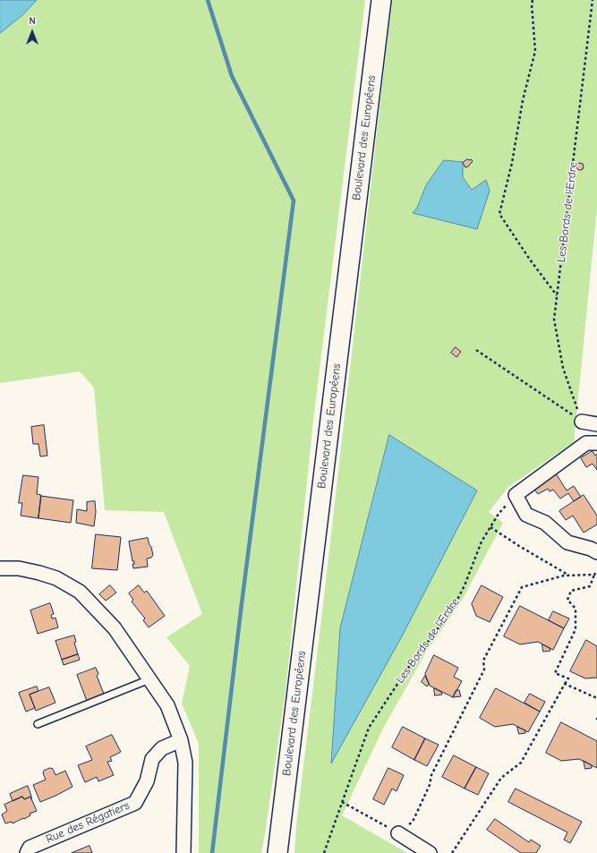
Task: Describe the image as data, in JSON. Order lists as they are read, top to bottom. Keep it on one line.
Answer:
{"streets":{"main road":["Boulevard des Européens"],"street":["Rue des Régatiers"],"path":["Les Bords de l'Erdre"]},"north":"top"}
